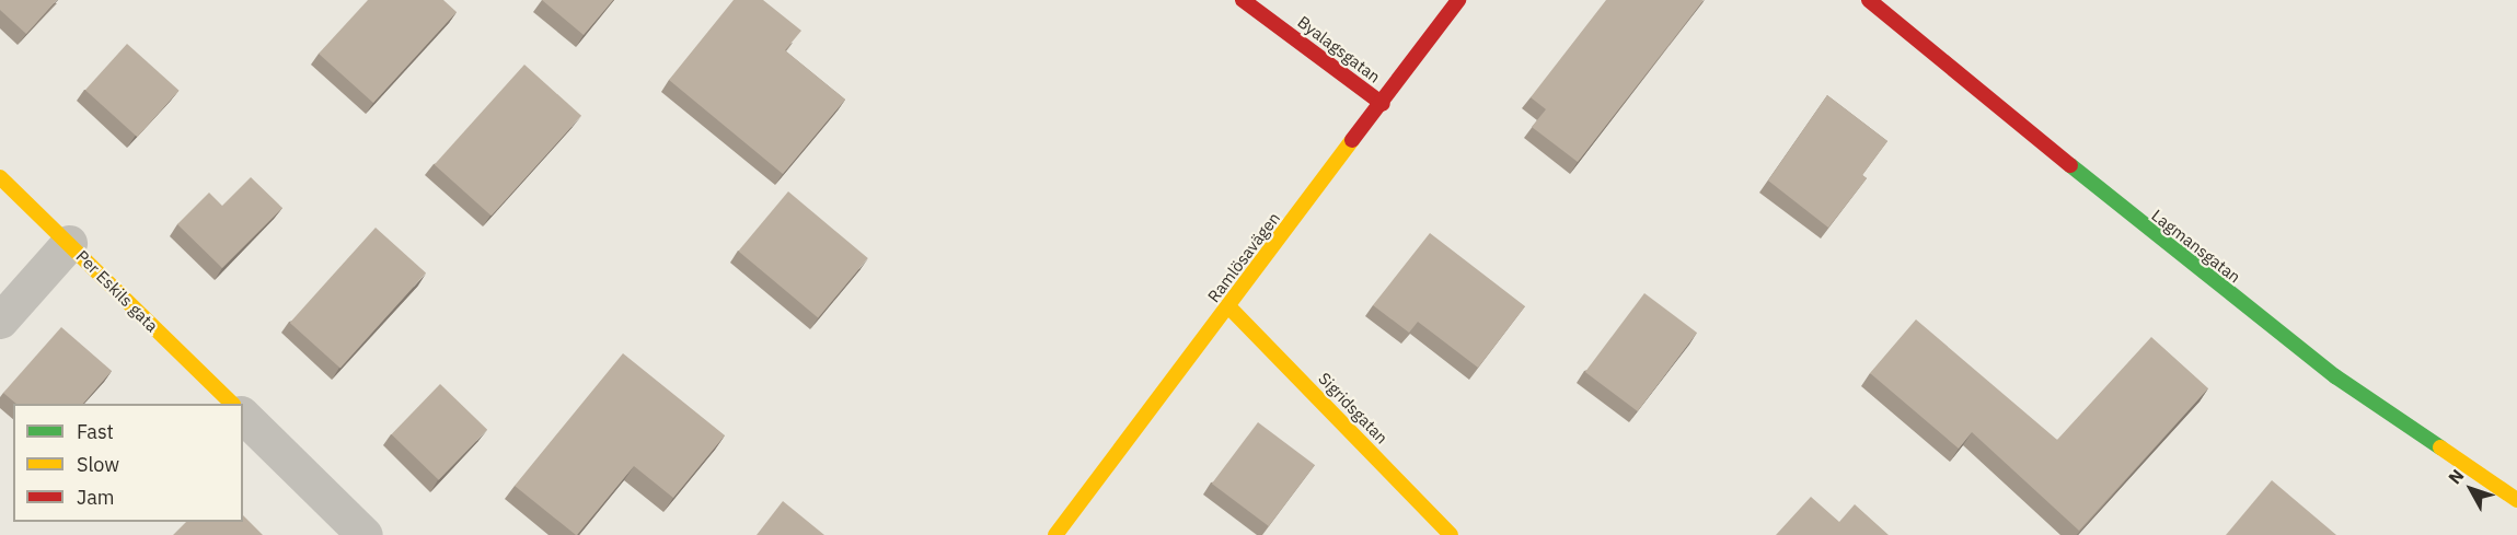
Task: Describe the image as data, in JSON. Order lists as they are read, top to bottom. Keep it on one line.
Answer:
{"streets":{"street":["Byalagsgatan","Lagmansgatan","Ramlösavägen","Per Eskils gata","Sigridsgatan"]},"crossings":[["Byalagsgatan","Ramlösavägen"],["Ramlösavägen","Sigridsgatan"]],"legend":["Fast","Slow","Jam"],"north":"top left"}
